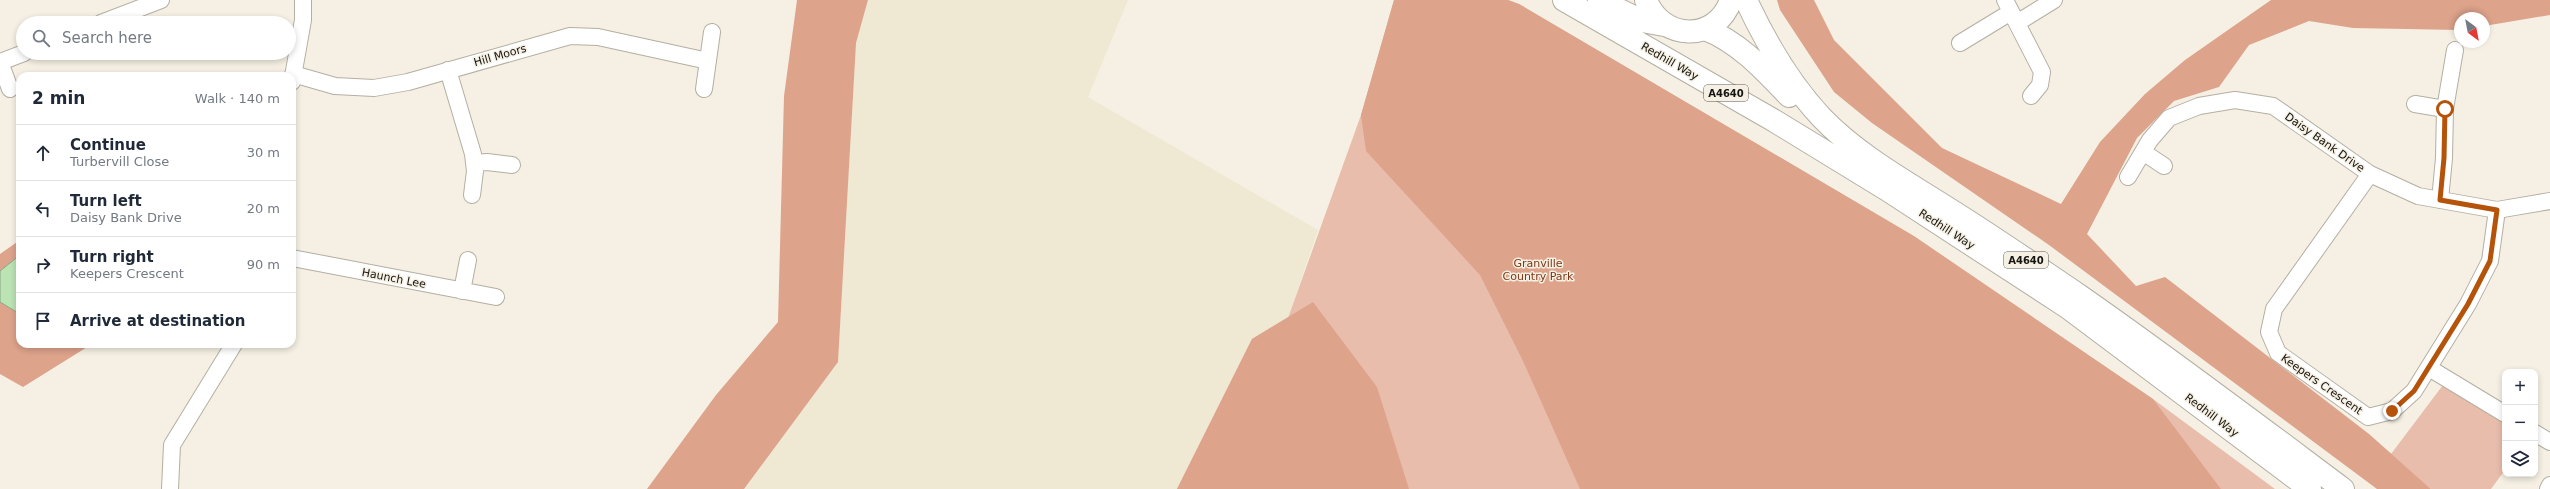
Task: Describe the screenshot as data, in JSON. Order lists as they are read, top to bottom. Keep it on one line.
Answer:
{"streets":{"main road":["Redhill Way","A4640"],"street":["Hill Moors","Daisy Bank Drive","Haunch Lee","Keepers Crescent"]},"crossings":[["Redhill Way","A4640"],["Daisy Bank Drive","Keepers Crescent"]],"parks":["Granville Country Park"],"north":"bottom right","page":{"search":"Search here","heading":["2 min","Walk · 140 m"],"list":[["Continue","Turbervill Close","30 m"],["Turn left","Daisy Bank Drive","20 m"],["Turn right","Keepers Crescent","90 m"],"Arrive at destination"],"map_buttons":["+","−"]}}
